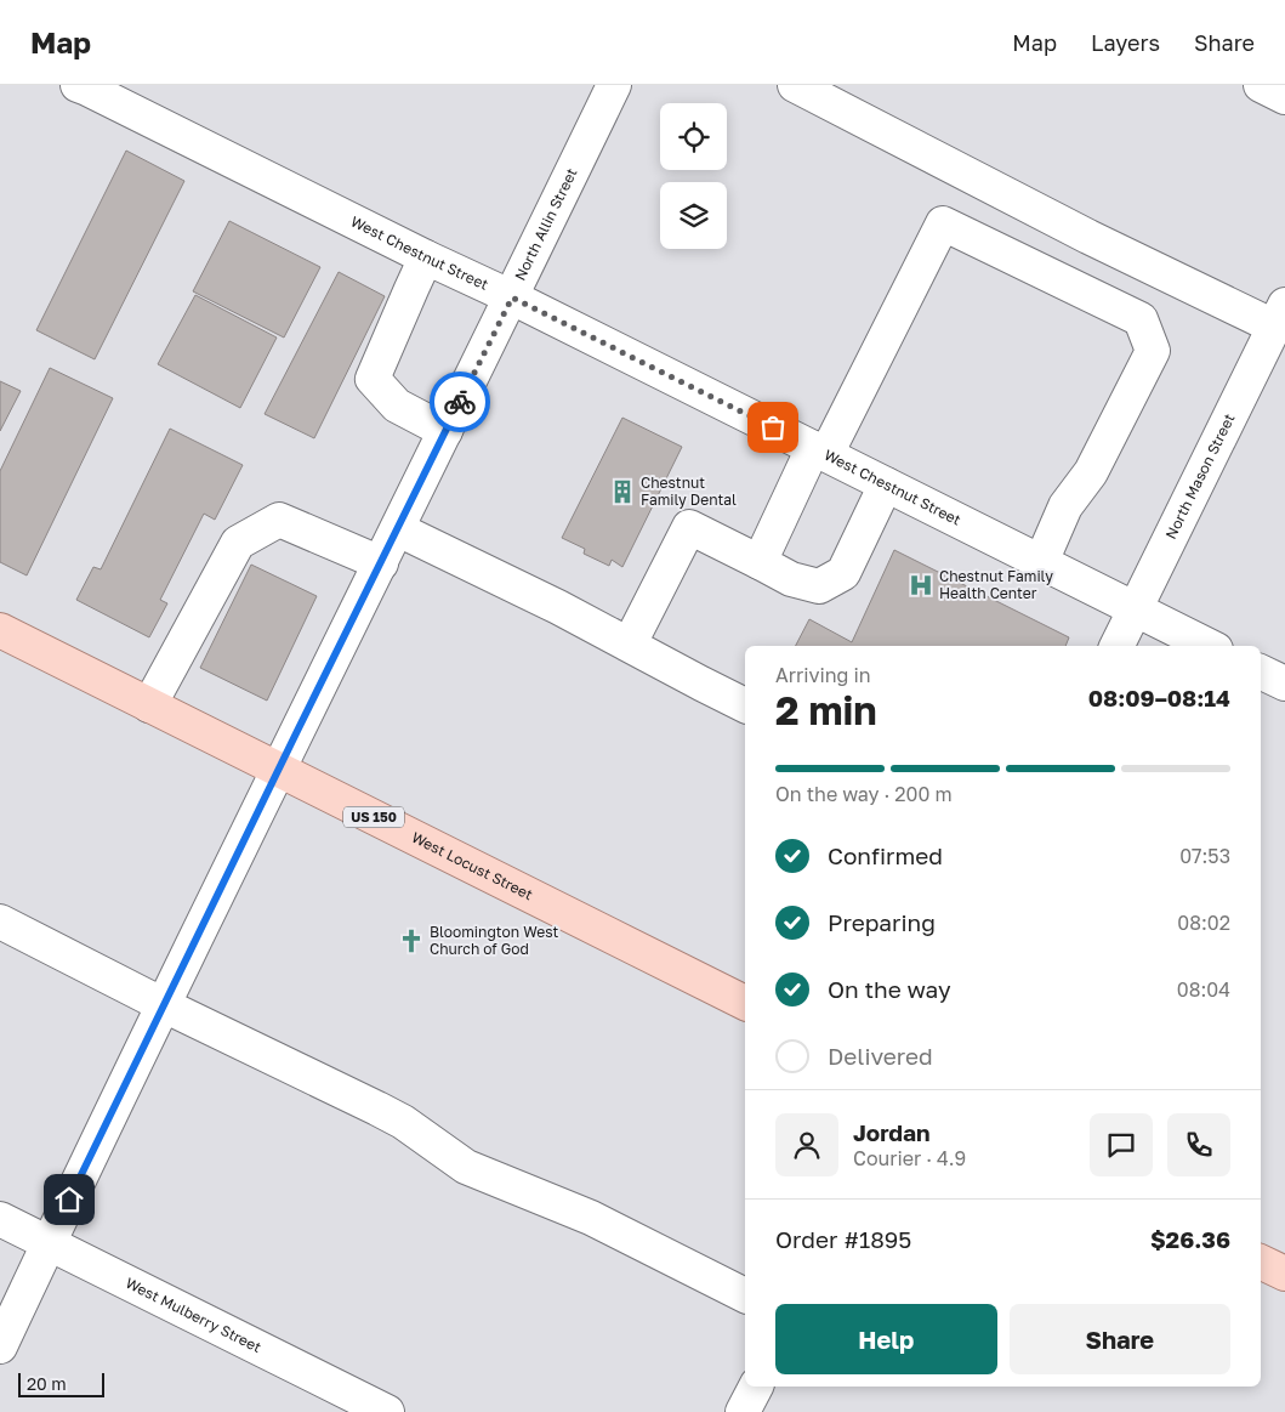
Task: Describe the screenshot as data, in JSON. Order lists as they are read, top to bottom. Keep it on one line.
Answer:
{"streets":{"main road":["US 150","West Locust Street"],"street":["North Allin Street","West Chestnut Street","North Mason Street","West Mulberry Street"]},"crossings":[["North Allin Street","West Chestnut Street"],["North Allin Street","West Locust Street"],["North Allin Street","West Mulberry Street"],["West Chestnut Street","North Mason Street"]],"places":{"building":["Chestnut Family Dental"],"hospital":["Chestnut Family Health Center"],"church":["Bloomington West Church of God"]},"scale_bar":"20 m","page":{"header":"Map","nav":["Map","Layers","Share"],"heading":["2 min","Arriving in","08:09–08:14"],"panel":["Jordan","Courier · 4.9","Order #1895","$26.36"],"bar":"On the way · 200 m","list":[["Confirmed","07:53"],["Preparing","08:02"],["On the way","08:04"],"Delivered"],"buttons":["Help","Share"],"scale":"20 m"}}
